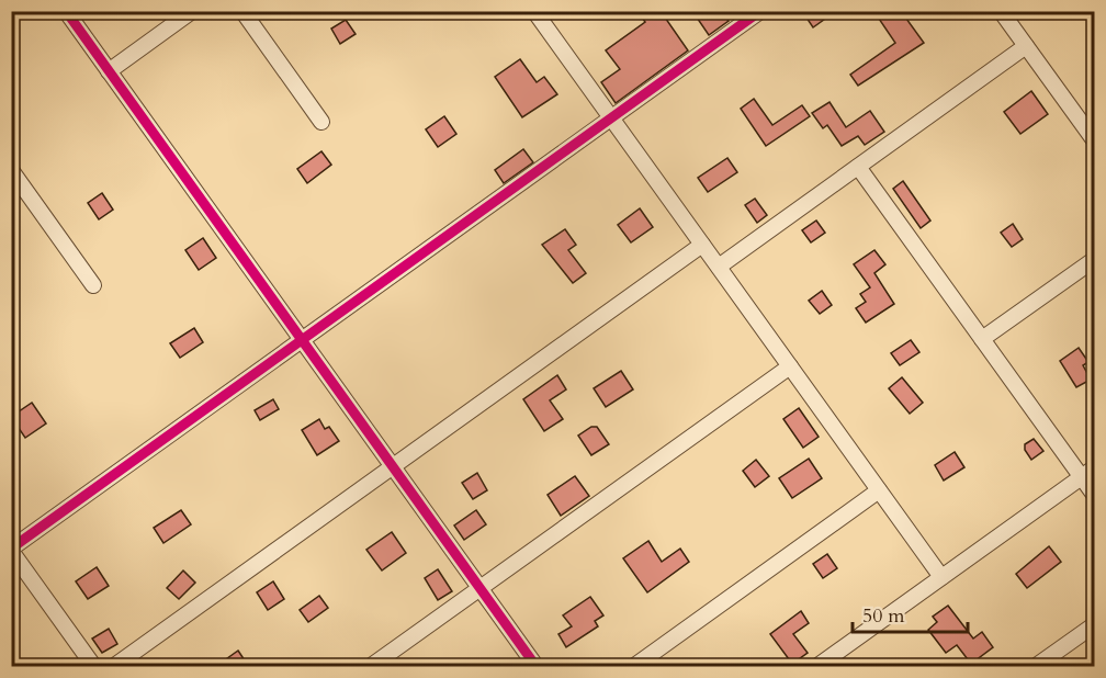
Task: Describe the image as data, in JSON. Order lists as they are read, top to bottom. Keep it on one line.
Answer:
{"scale_bar":"50 m"}
